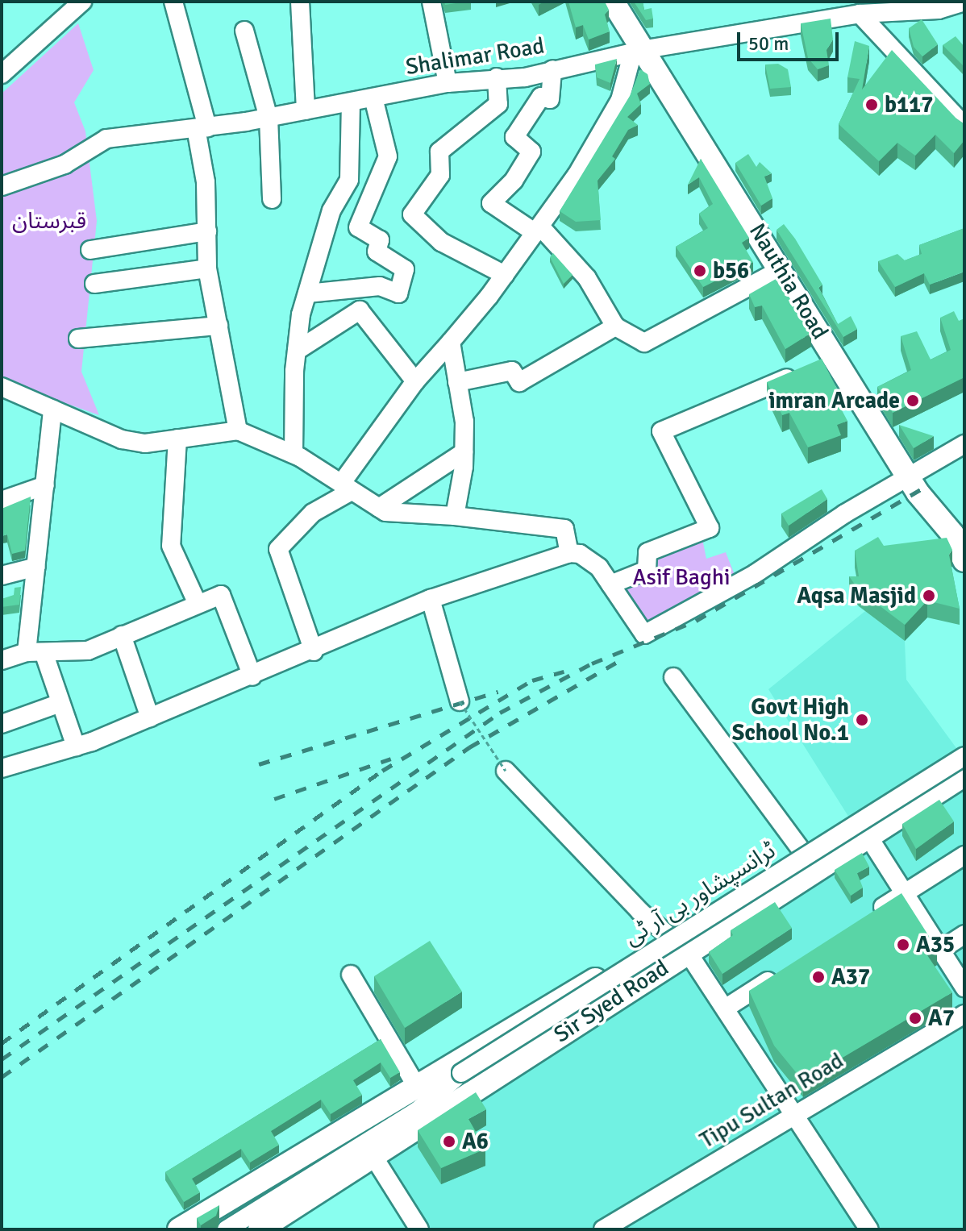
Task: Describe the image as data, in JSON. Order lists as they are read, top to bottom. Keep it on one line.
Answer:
{"streets":{"main road":["Nauthia Road","Sir Syed Road"],"street":["Shalimar Road","ٹرانسپشاور بی آر ٹی","Tipu Sultan Road"]},"crossings":[["Shalimar Road","Nauthia Road"]],"parks":["قبرستان","Asif Baghi"],"places":["b117","b56","imran Arcade","Aqsa Masjid","Govt High School No.1","A35","A37","A7","A6"],"scale_bar":"50 m"}
